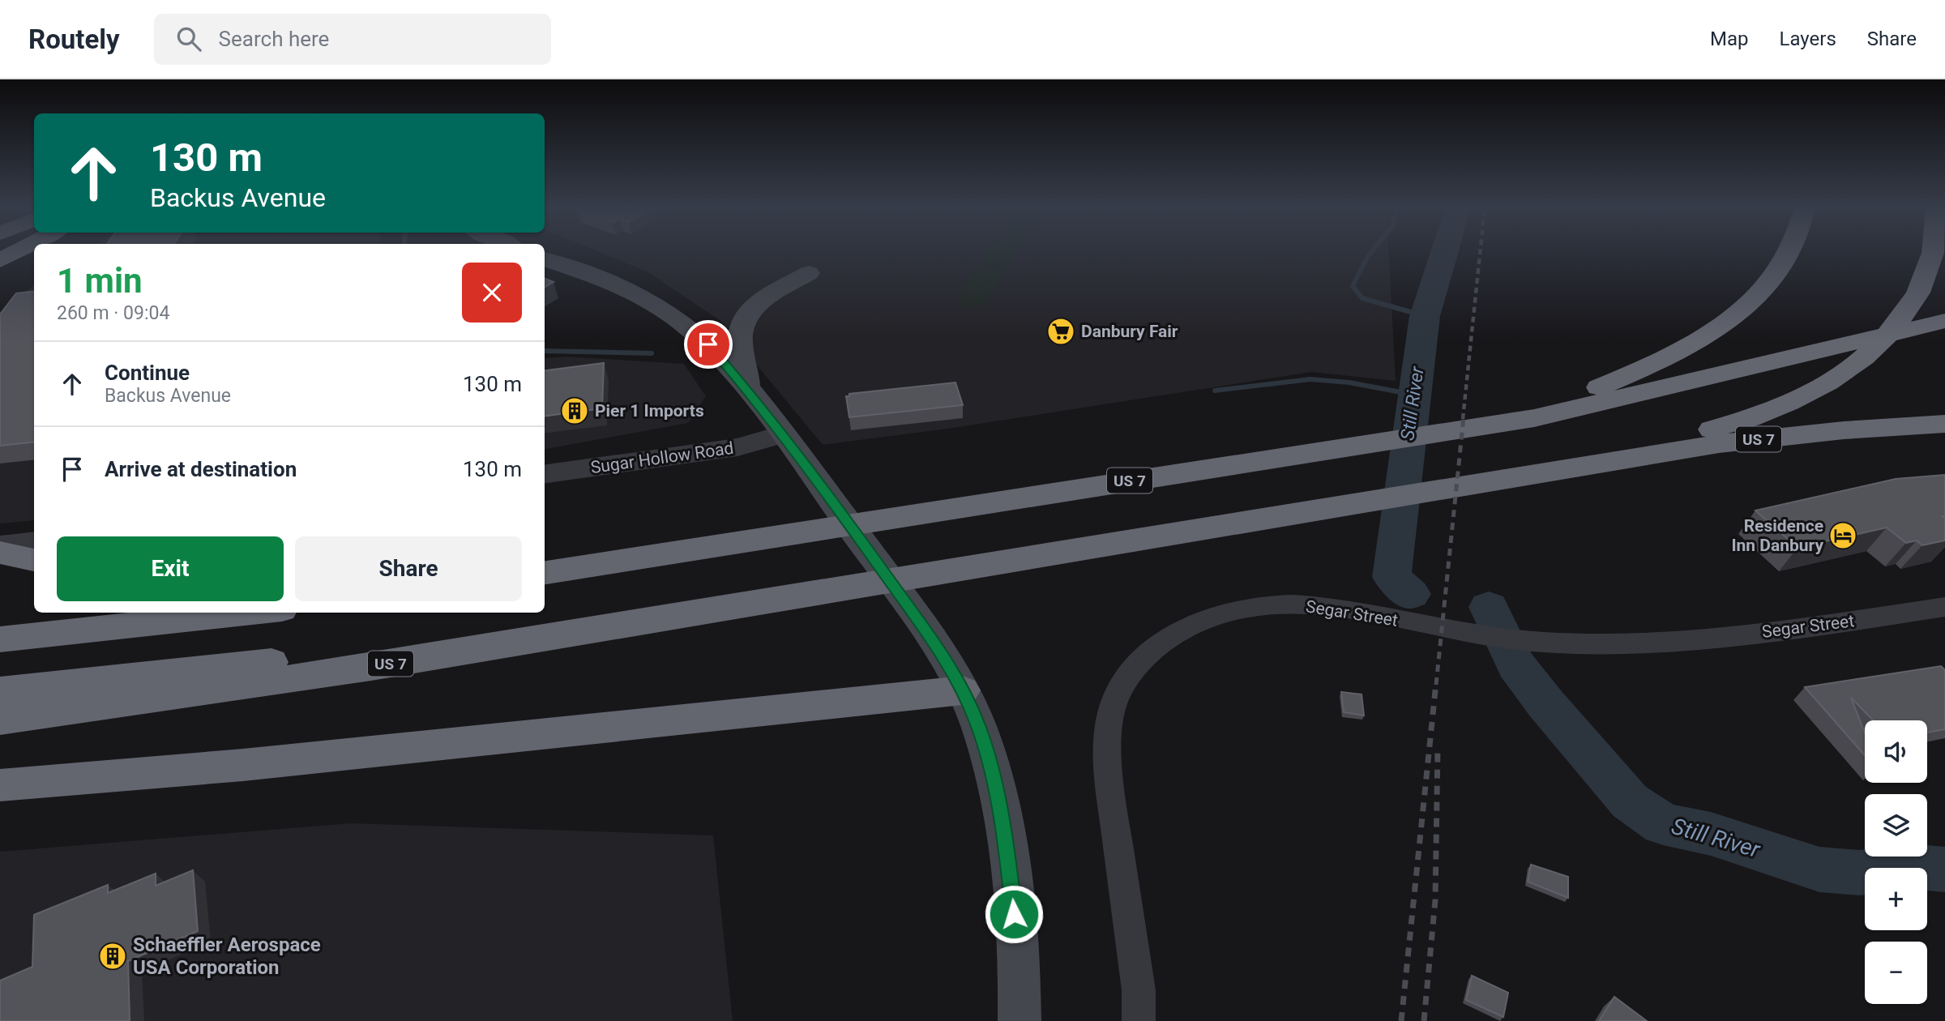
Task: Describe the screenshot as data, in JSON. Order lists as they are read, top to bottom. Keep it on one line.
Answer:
{"streets":{"highway":["US 7"],"street":["Sugar Hollow Road","Segar Street"]},"water":["Still River"],"places":{"supermarket":["Danbury Fair"],"building":["Pier 1 Imports","Schaeffler Aerospace USA Corporation"],"hotel":["Residence Inn Danbury"]},"page":{"header":"Routely","search":"Search here","nav":["Map","Layers","Share"],"turn":["130 m","Backus Avenue"],"heading":["1 min","260 m · 09:04"],"list":[{"name":"Continue","note":"Backus Avenue","value":"130 m"},{"name":"Arrive at destination","value":"130 m"}],"buttons":["Exit","Share"],"map_buttons":["+","−"]}}
